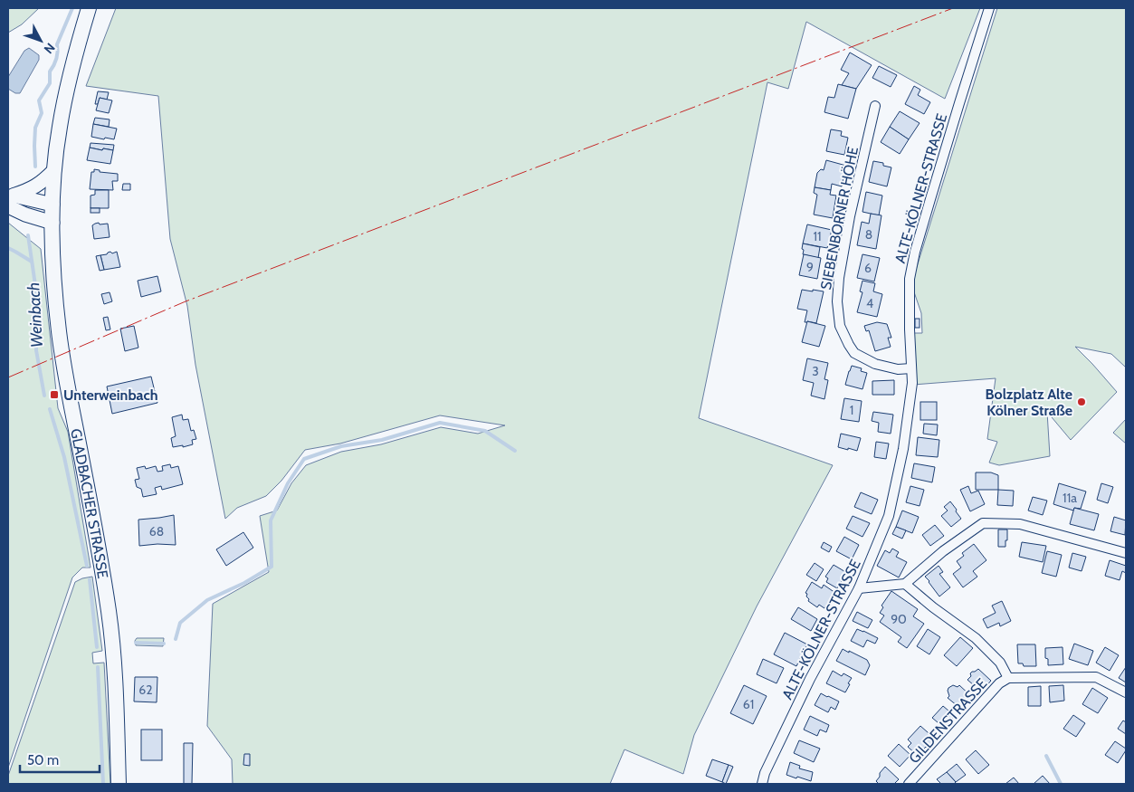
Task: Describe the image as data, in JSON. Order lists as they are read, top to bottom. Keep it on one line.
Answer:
{"streets":{"main road":["GLADBACHER STRASSE"],"street":["ALTE-KÖLNER-STRASSE","SIEBENBORNER HÖHE","GILDENSTRASSE"]},"crossings":[["ALTE-KÖLNER-STRASSE","SIEBENBORNER HÖHE"]],"water":["Weinbach"],"places":{"transit":["Unterweinbach"],"other":["Bolzplatz Alte Kölner Straße"]},"house_numbers":["8","11","9","6","4","3","1","11a","68","90","62","61"],"scale_bar":"50 m","north":"bottom right"}
